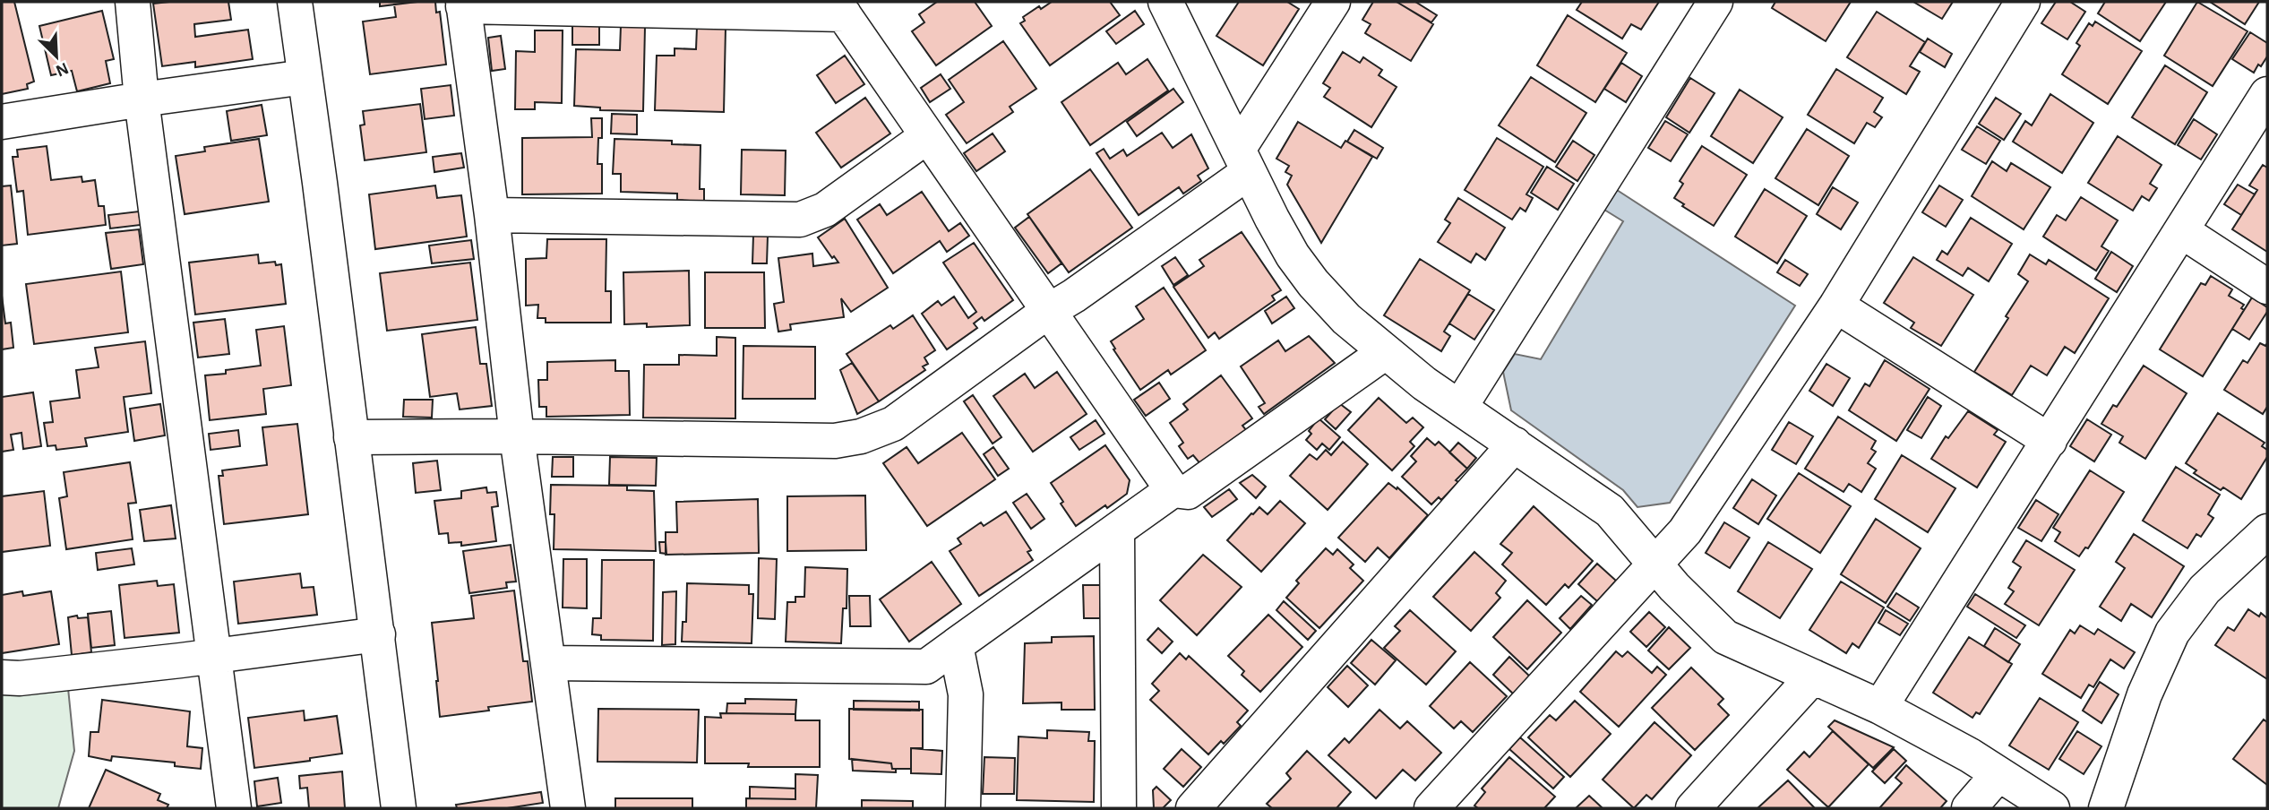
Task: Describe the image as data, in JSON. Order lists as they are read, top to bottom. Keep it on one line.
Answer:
{"north":"bottom right"}
